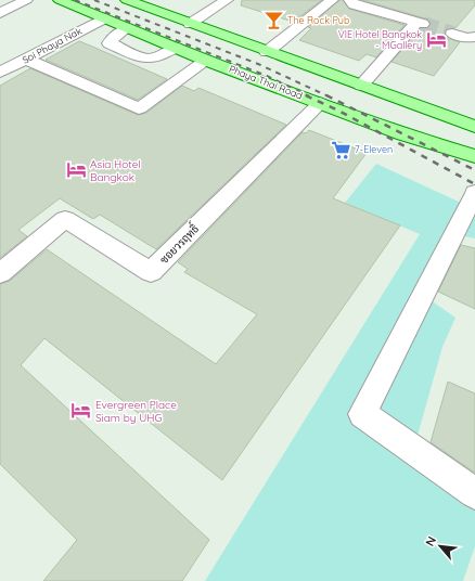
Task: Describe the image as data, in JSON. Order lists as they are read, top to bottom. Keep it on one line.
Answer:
{"streets":{"main road":["Phaya Thai Road"],"street":["Soi Phaya Nak","ซอยวรฤทธิ์"]},"crossings":[["Soi Phaya Nak","Phaya Thai Road"],["Phaya Thai Road","ซอยวรฤทธิ์"]],"places":{"bar":["The Rock Pub"],"hotel":["VIE Hotel Bangkok - MGallery","Asia Hotel Bangkok","Evergreen Place Siam by UHG"],"supermarket":["7-Eleven"]},"north":"top left"}
